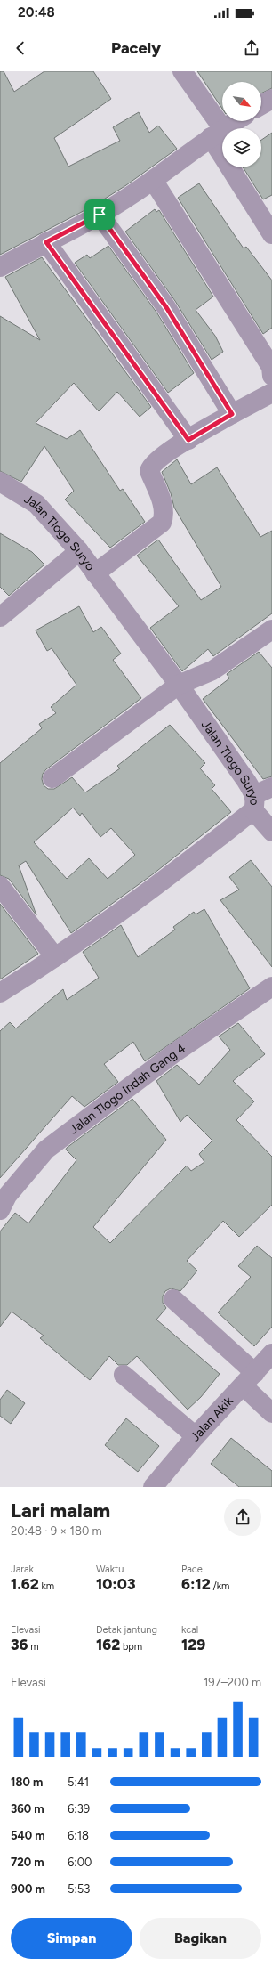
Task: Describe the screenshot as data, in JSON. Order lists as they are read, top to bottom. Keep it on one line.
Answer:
{"streets":{"street":["Jalan Tlogo Suryo","Jalan Tlogo Indah Gang 4","Jalan Akik"]},"north":"bottom right","page":{"status":"20:48","header":"Pacely","heading":["Lari malam","20:48 · 9 × 180 m"],"stats":[["Jarak","1.62 km"],["Waktu","10:03"],["Pace","6:12 /km"],["Elevasi","36 m"],["Detak jantung","162 bpm"],["kcal","129"]],"chart":["Elevasi","197–200 m"],"list":[{"name":"180 m","note":"5:41"},{"name":"360 m","note":"6:39"},{"name":"540 m","note":"6:18"},{"name":"720 m","note":"6:00"},{"name":"900 m","note":"5:53"}],"buttons":["Simpan","Bagikan"]}}
